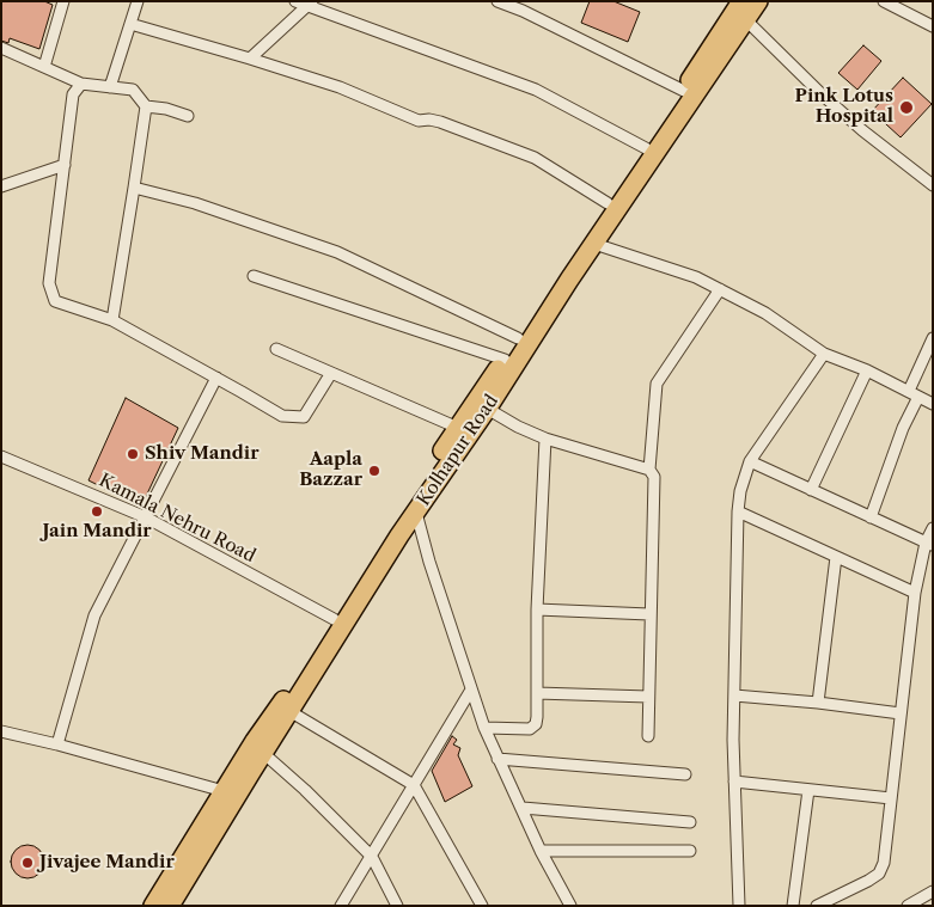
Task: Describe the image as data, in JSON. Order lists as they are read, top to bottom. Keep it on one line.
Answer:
{"streets":{"main road":["Kolhapur Road"],"street":["Kamala Nehru Road"]},"crossings":[["Kolhapur Road","Kamala Nehru Road"]],"places":["Pink Lotus Hospital","Shiv Mandir","Aapla Bazzar","Jain Mandir","Jivajee Mandir"]}
